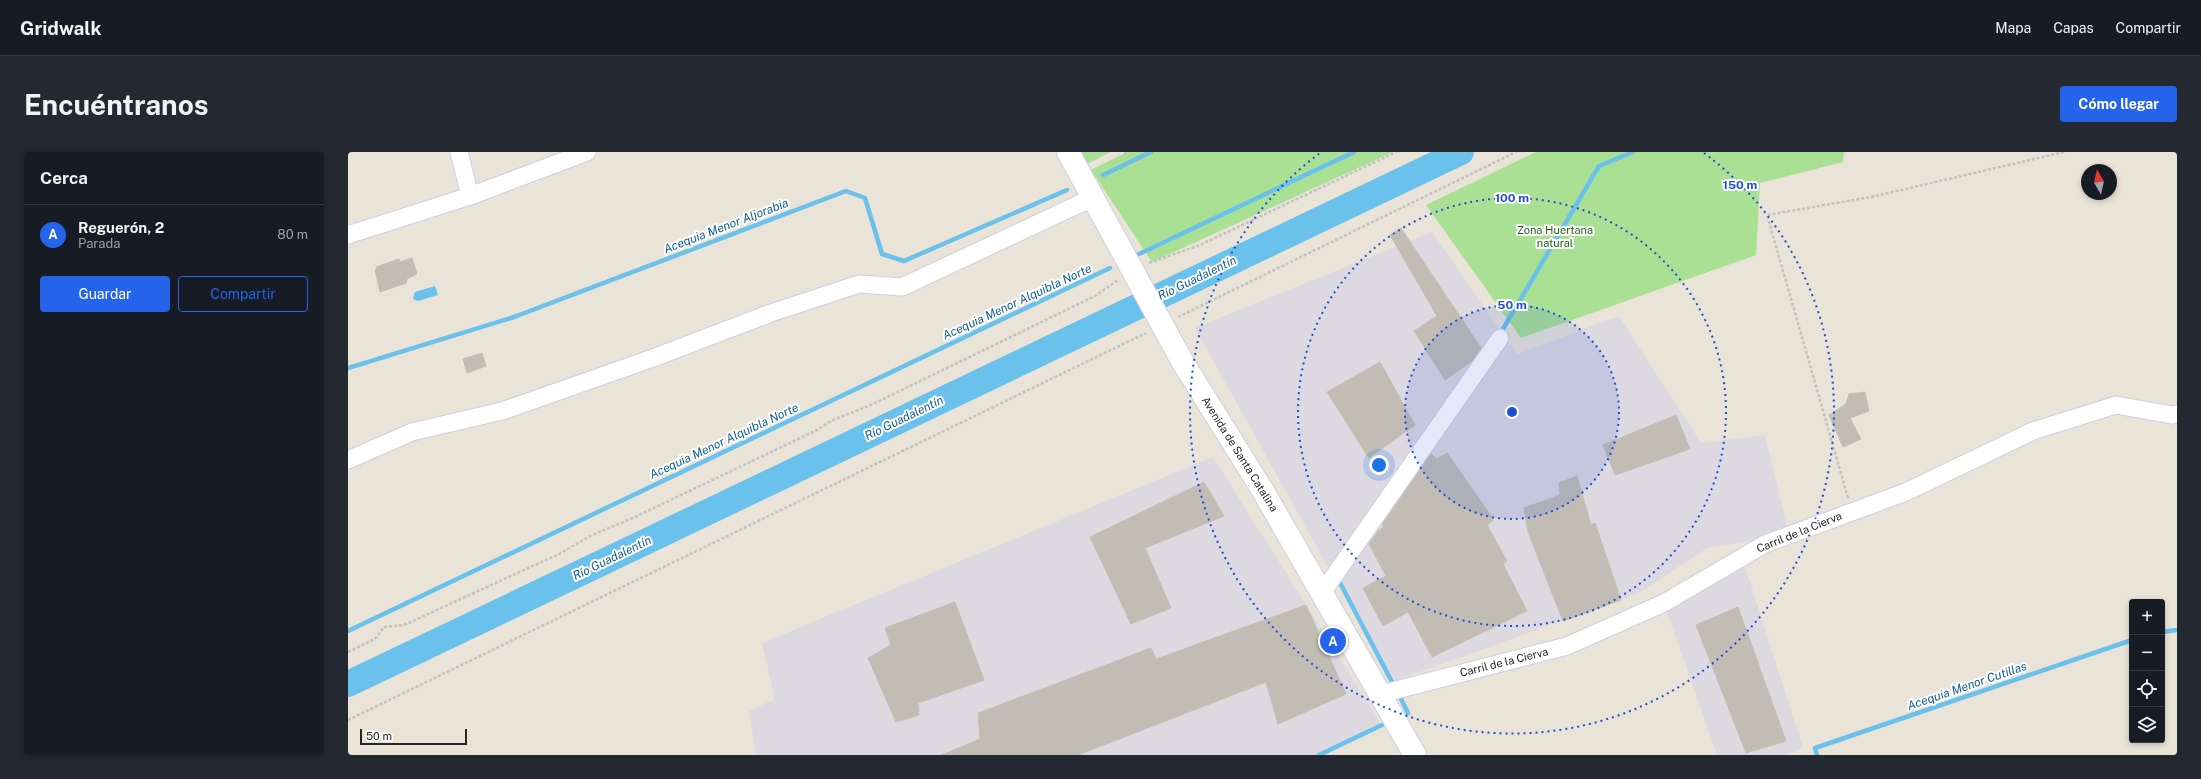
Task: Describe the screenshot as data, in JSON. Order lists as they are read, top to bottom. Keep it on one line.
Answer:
{"streets":{"main road":["Avenida de Santa Catalina"],"street":["Carril de la Cierva"]},"crossings":[["Avenida de Santa Catalina","Carril de la Cierva"]],"water":["Acequia Menor Aljorabia","Río Guadalentín","Acequia Menor Alquibla Norte","Acequia Menor Cutillas"],"parks":["Zona Huertana natural"],"scale_bar":"50 m","north":"top","page":{"header":"Gridwalk","nav":["Mapa","Capas","Compartir"],"buttons":["Cómo llegar",["Guardar","Compartir"]],"title":"Encuéntranos","heading":"Cerca","list":[{"mark":"A","name":"Reguerón, 2","note":"Parada","value":"80 m"}],"map_buttons":["+","−"],"pins":"A","scale":"50 m"},"rings":["150 m","100 m","50 m"]}
